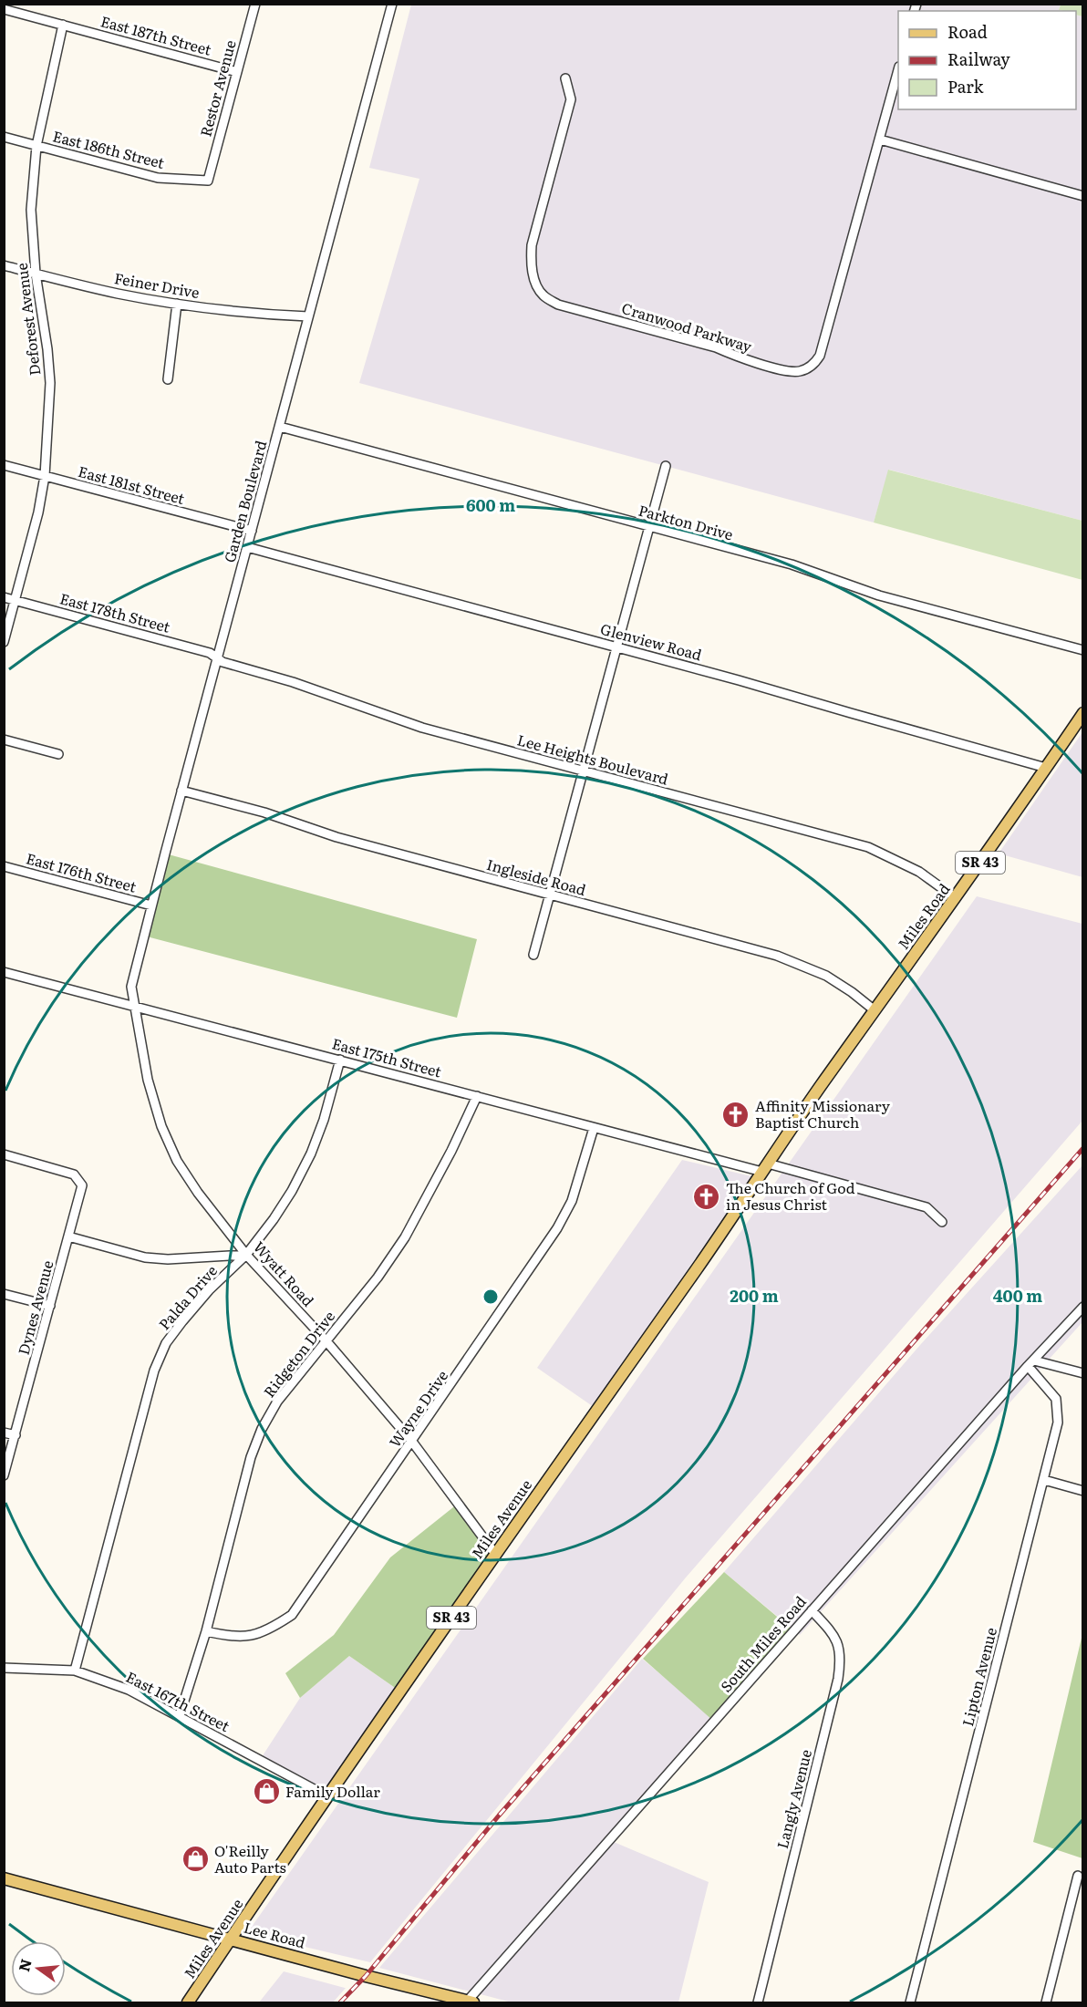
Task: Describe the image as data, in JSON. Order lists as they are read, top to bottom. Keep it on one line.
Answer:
{"streets":{"main road":["SR 43","Miles Road","Miles Avenue","Lee Road"],"street":["East 187th Street","Restor Avenue","East 186th Street","Feiner Drive","Deforest Avenue","Cranwood Parkway","East 181st Street","Garden Boulevard","Parkton Drive","East 178th Street","Glenview Road","Lee Heights Boulevard","East 176th Street","Ingleside Road","East 175th Street","Wyatt Road","Palda Drive","Dynes Avenue","Ridgeton Drive","Wayne Drive","South Miles Road","Lipton Avenue","East 167th Street","Langly Avenue"]},"crossings":[["East 187th Street","Restor Avenue"],["East 187th Street","Deforest Avenue"],["Restor Avenue","East 186th Street"],["East 186th Street","Deforest Avenue"],["Feiner Drive","Deforest Avenue"],["Feiner Drive","Garden Boulevard"],["Deforest Avenue","East 181st Street"],["Deforest Avenue","East 178th Street"],["East 181st Street","Garden Boulevard"],["Garden Boulevard","Parkton Drive"],["Garden Boulevard","East 178th Street"],["Garden Boulevard","Glenview Road"],["Garden Boulevard","Lee Heights Boulevard"],["Garden Boulevard","East 176th Street"],["Garden Boulevard","Ingleside Road"],["Garden Boulevard","East 175th Street"],["Garden Boulevard","Wyatt Road"],["East 178th Street","Lee Heights Boulevard"],["Glenview Road","Miles Road"],["Lee Heights Boulevard","Miles Road"],["Ingleside Road","Miles Road"],["Miles Road","Miles Avenue"],["East 175th Street","Wyatt Road"],["East 175th Street","Palda Drive"],["East 175th Street","Ridgeton Drive"],["East 175th Street","Wayne Drive"],["East 175th Street","Miles Avenue"],["Wyatt Road","Palda Drive"],["Wyatt Road","Ridgeton Drive"],["Wyatt Road","Wayne Drive"],["Wyatt Road","Miles Avenue"],["Palda Drive","East 167th Street"],["Ridgeton Drive","Wayne Drive"],["Ridgeton Drive","East 167th Street"],["Miles Avenue","East 167th Street"],["Miles Avenue","Lee Road"],["South Miles Road","Lipton Avenue"],["South Miles Road","Langly Avenue"],["South Miles Road","Lee Road"]],"places":{"church":["Affinity Missionary Baptist Church","The Church of God in Jesus Christ"],"shop":["Family Dollar","O'Reilly Auto Parts"]},"legend":["Road","Railway","Park"],"north":"left","rings":["600 m","200 m","400 m"]}
